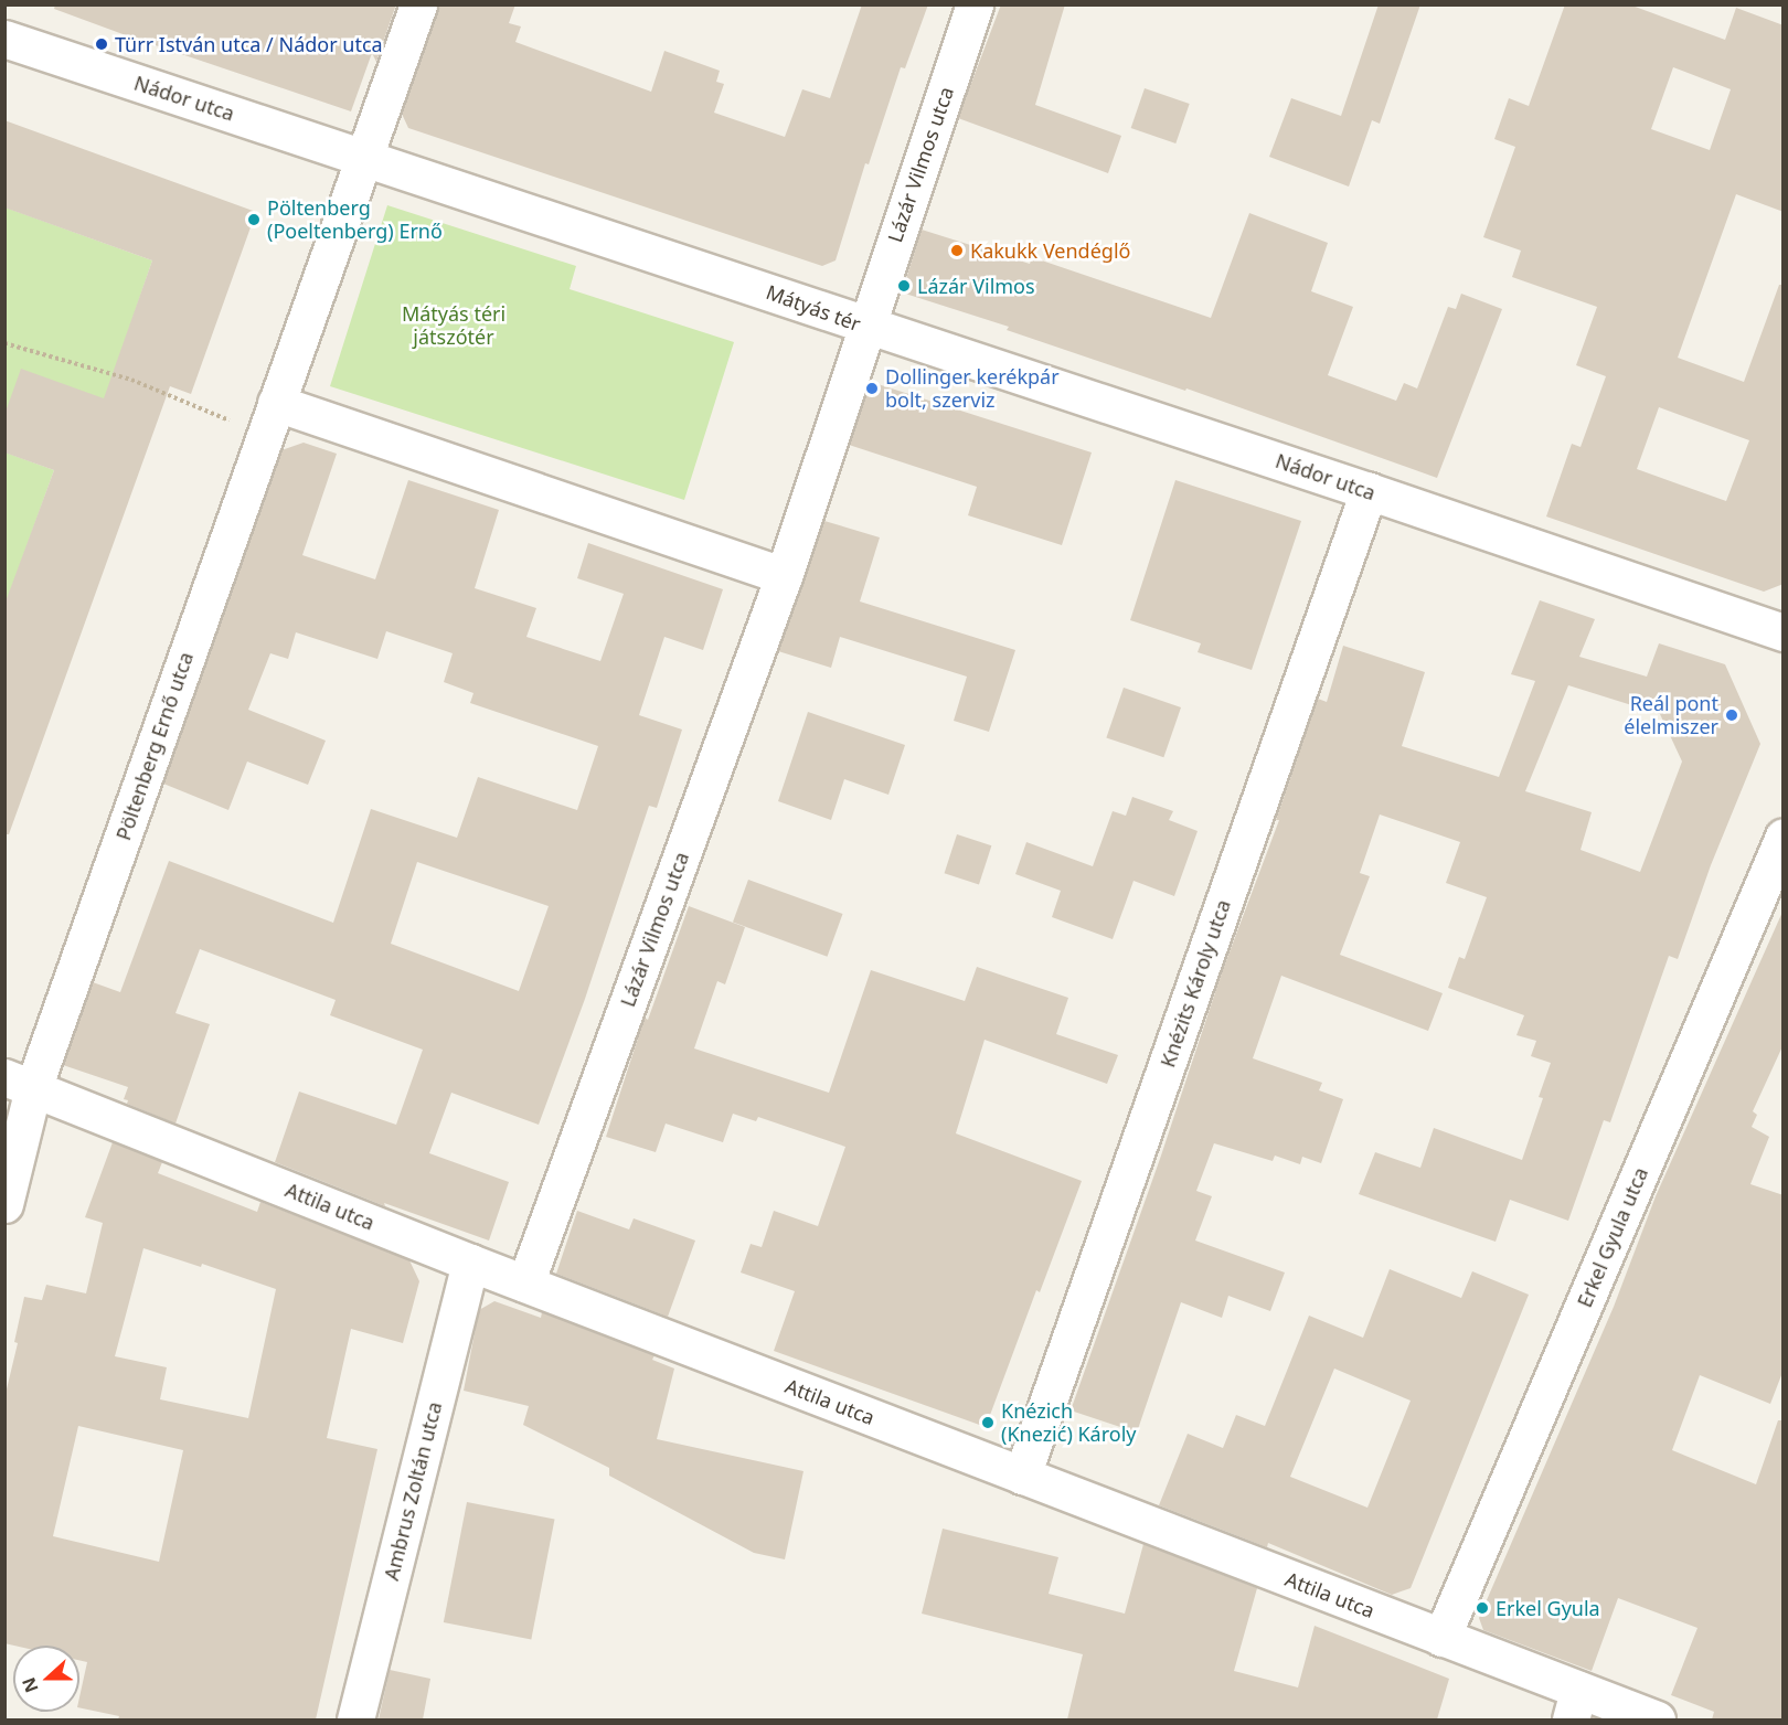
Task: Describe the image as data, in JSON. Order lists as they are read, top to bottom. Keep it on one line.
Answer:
{"streets":{"street":["Nádor utca","Lázár Vilmos utca","Mátyás tér","Pöltenberg Ernő utca","Knézits Károly utca","Attila utca","Erkel Gyula utca","Ambrus Zoltán utca"]},"crossings":[["Nádor utca","Lázár Vilmos utca"],["Nádor utca","Mátyás tér"],["Nádor utca","Knézits Károly utca"],["Lázár Vilmos utca","Mátyás tér"],["Lázár Vilmos utca","Attila utca"],["Pöltenberg Ernő utca","Attila utca"],["Knézits Károly utca","Attila utca"],["Attila utca","Erkel Gyula utca"],["Attila utca","Ambrus Zoltán utca"]],"parks":["Mátyás téri játszótér"],"places":["Türr István utca / Nádor utca","Pöltenberg (Poeltenberg) Ernő","Kakukk Vendéglő","Lázár Vilmos","Dollinger kerékpár bolt, szerviz","Reál pont élelmiszer","Knézich (Knezić) Károly","Erkel Gyula"],"north":"left"}
